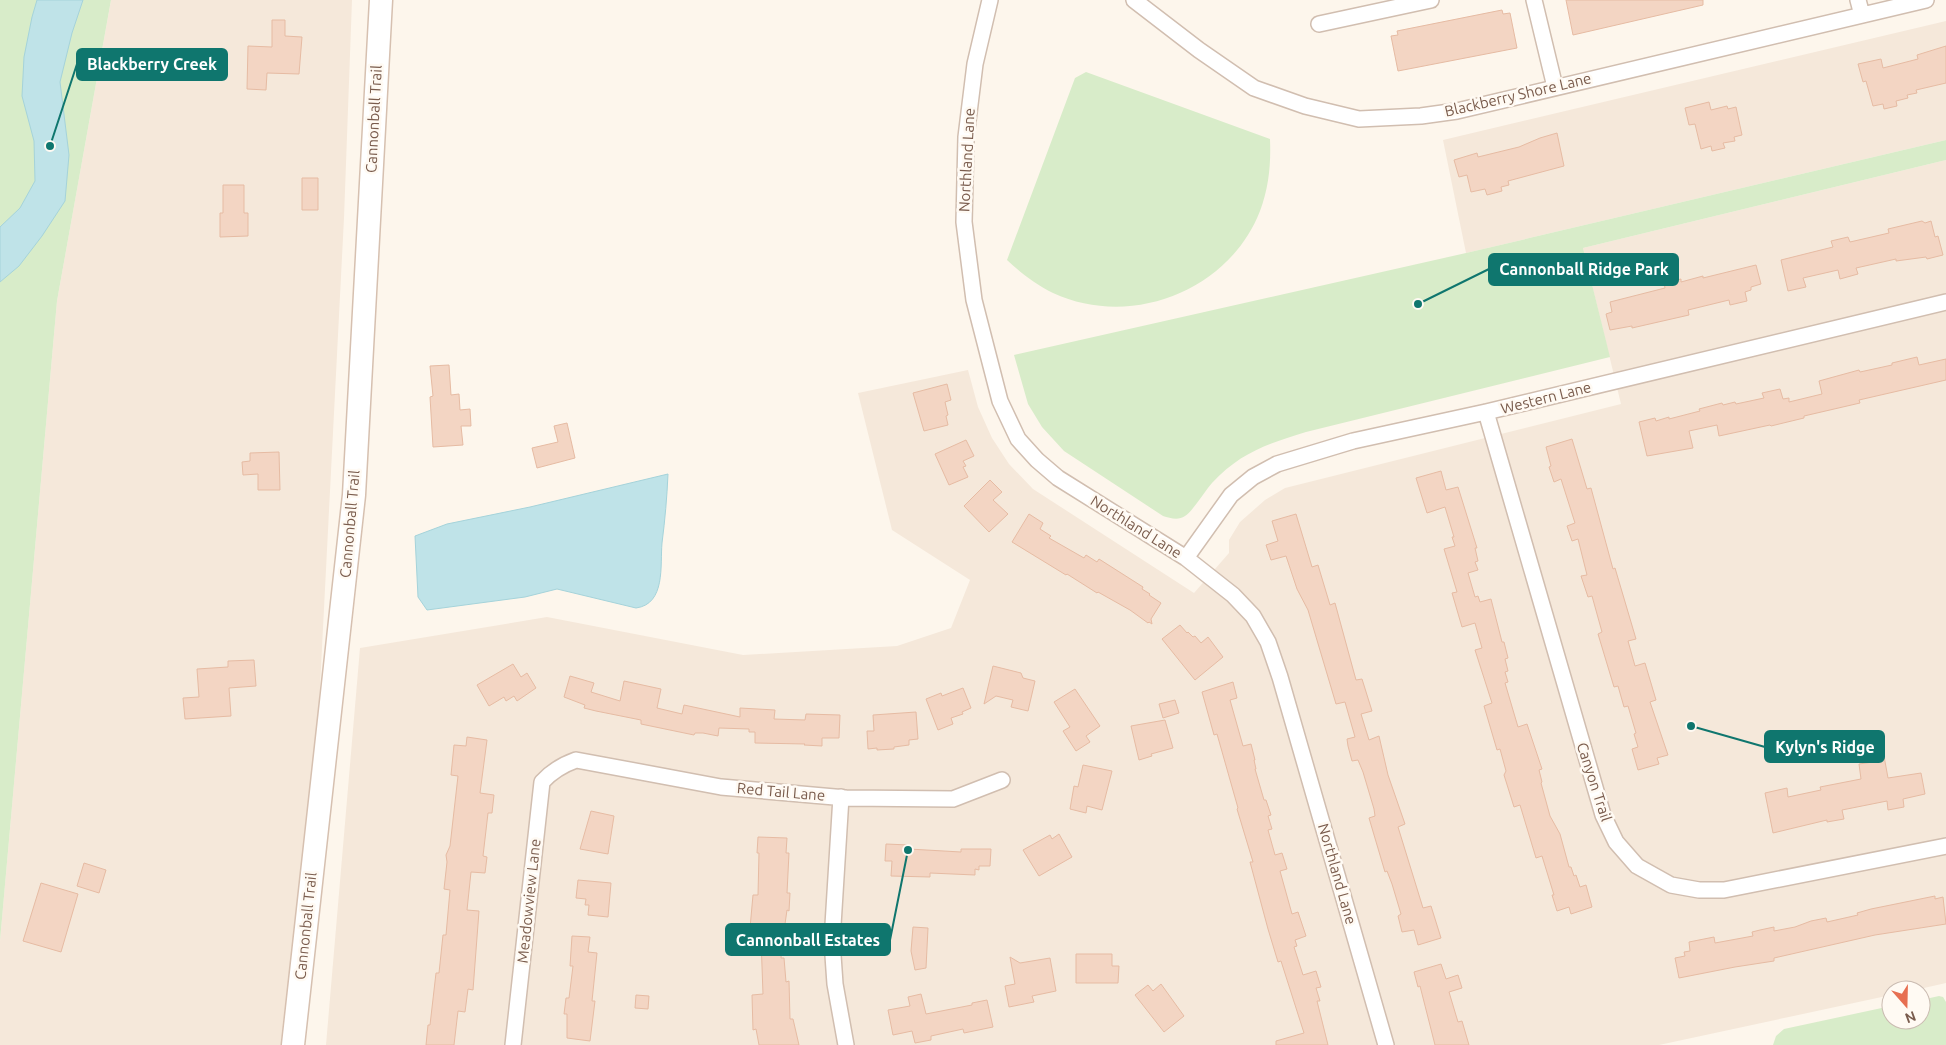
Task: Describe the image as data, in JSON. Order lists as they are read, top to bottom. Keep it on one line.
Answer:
{"streets":{"main road":["Cannonball Trail"],"street":["Blackberry Shore Lane","Northland Lane","Western Lane","Canyon Trail","Red Tail Lane","Meadowview Lane"]},"crossings":[["Northland Lane","Western Lane"],["Western Lane","Canyon Trail"],["Red Tail Lane","Meadowview Lane"]],"places":["Blackberry Creek","Cannonball Ridge Park","Kylyn's Ridge","Cannonball Estates"],"north":"bottom"}
